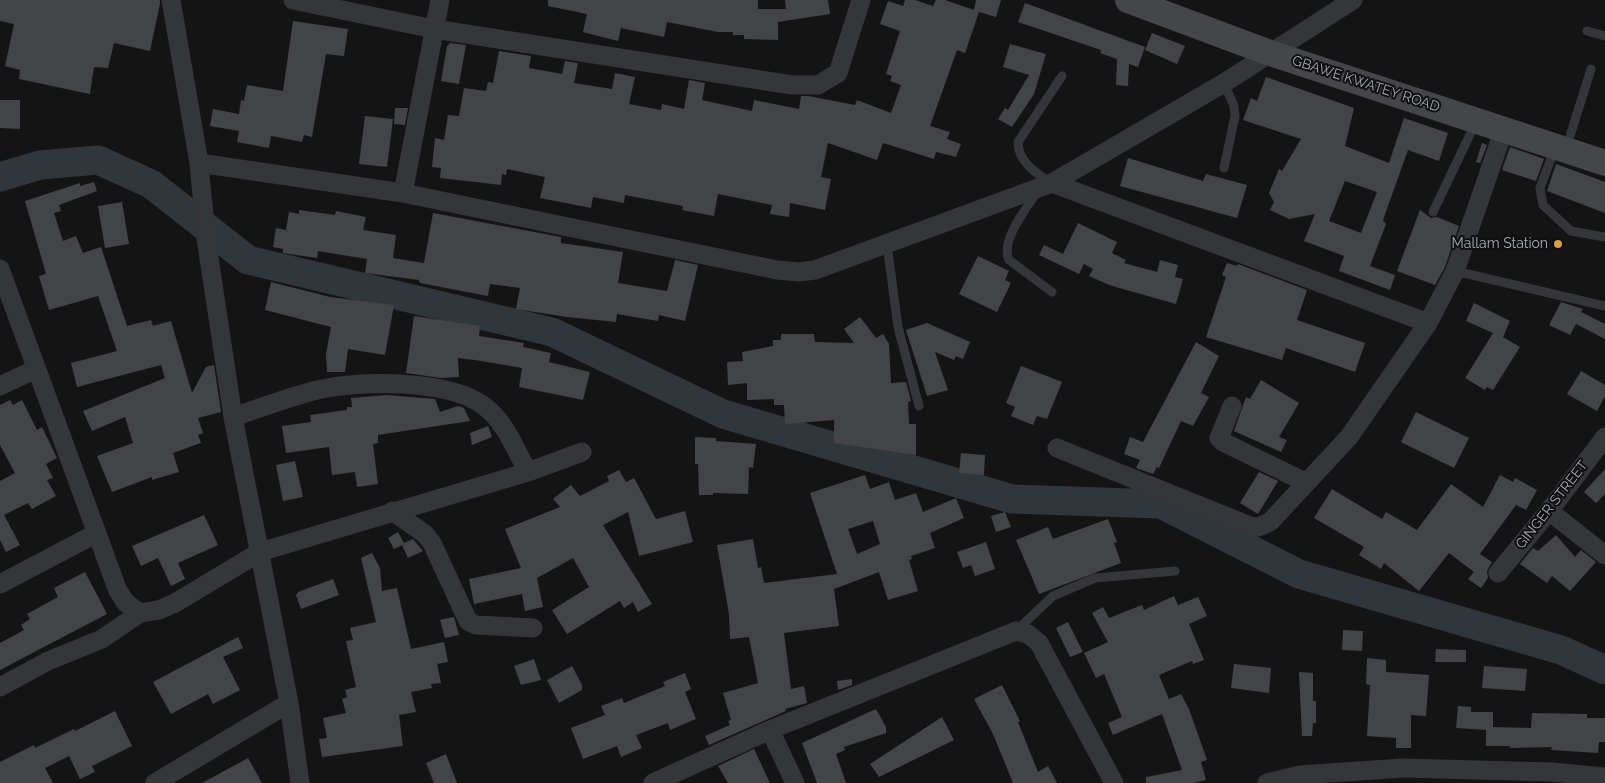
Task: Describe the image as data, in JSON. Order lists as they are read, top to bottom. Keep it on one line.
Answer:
{"streets":{"street":["GBAWE KWATEY ROAD","GINGER STREET"]},"places":["Mallam Station"]}
